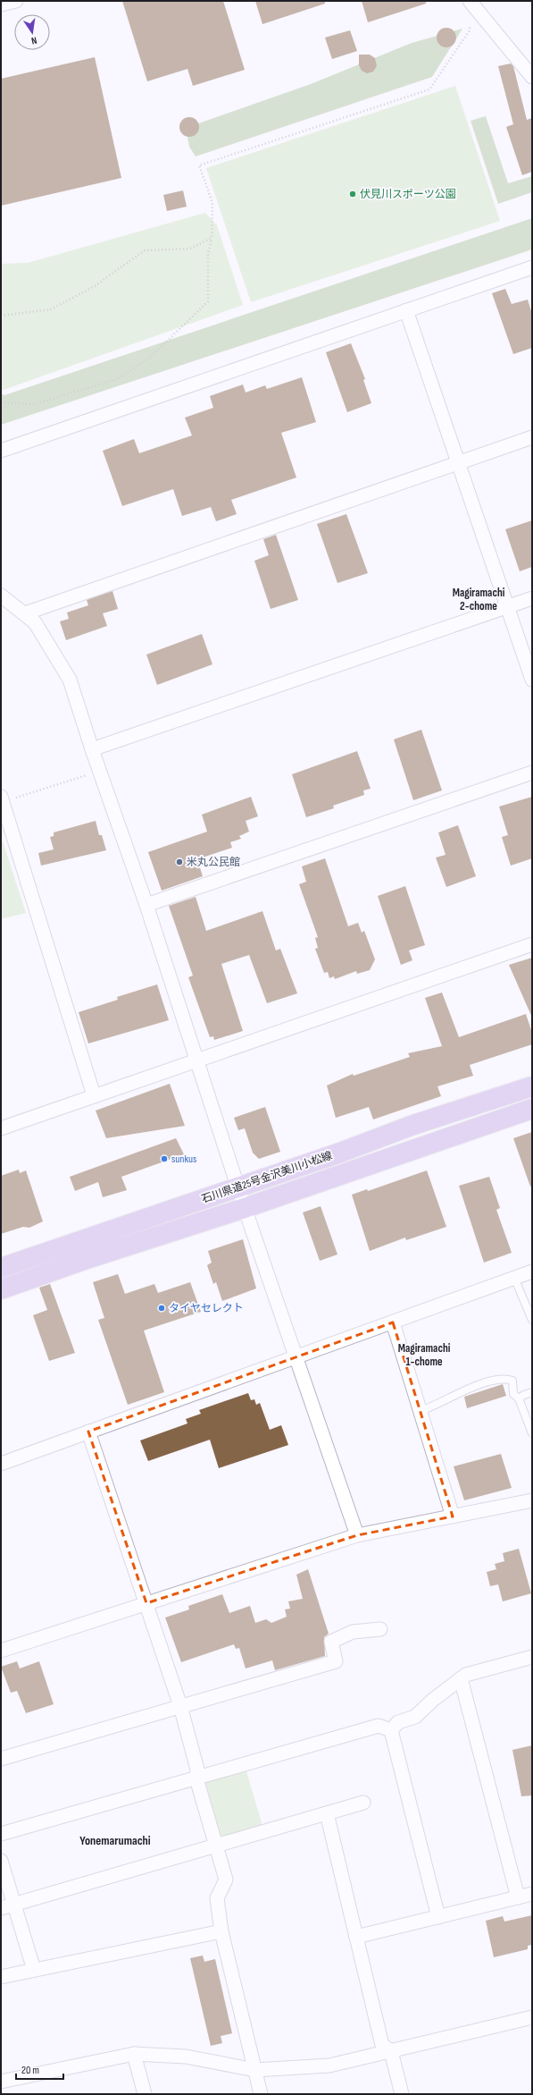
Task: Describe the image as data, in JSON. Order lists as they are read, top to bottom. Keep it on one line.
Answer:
{"streets":{"main road":["石川県道25号金沢美川小松線"]},"districts":["Magiramachi 2-chome","Magiramachi 1-chome","Yonemarumachi"],"places":["伏見川スポーツ公園","米丸公民館","sunkus","タイヤセレクト"],"scale_bar":"20 m","north":"bottom"}
